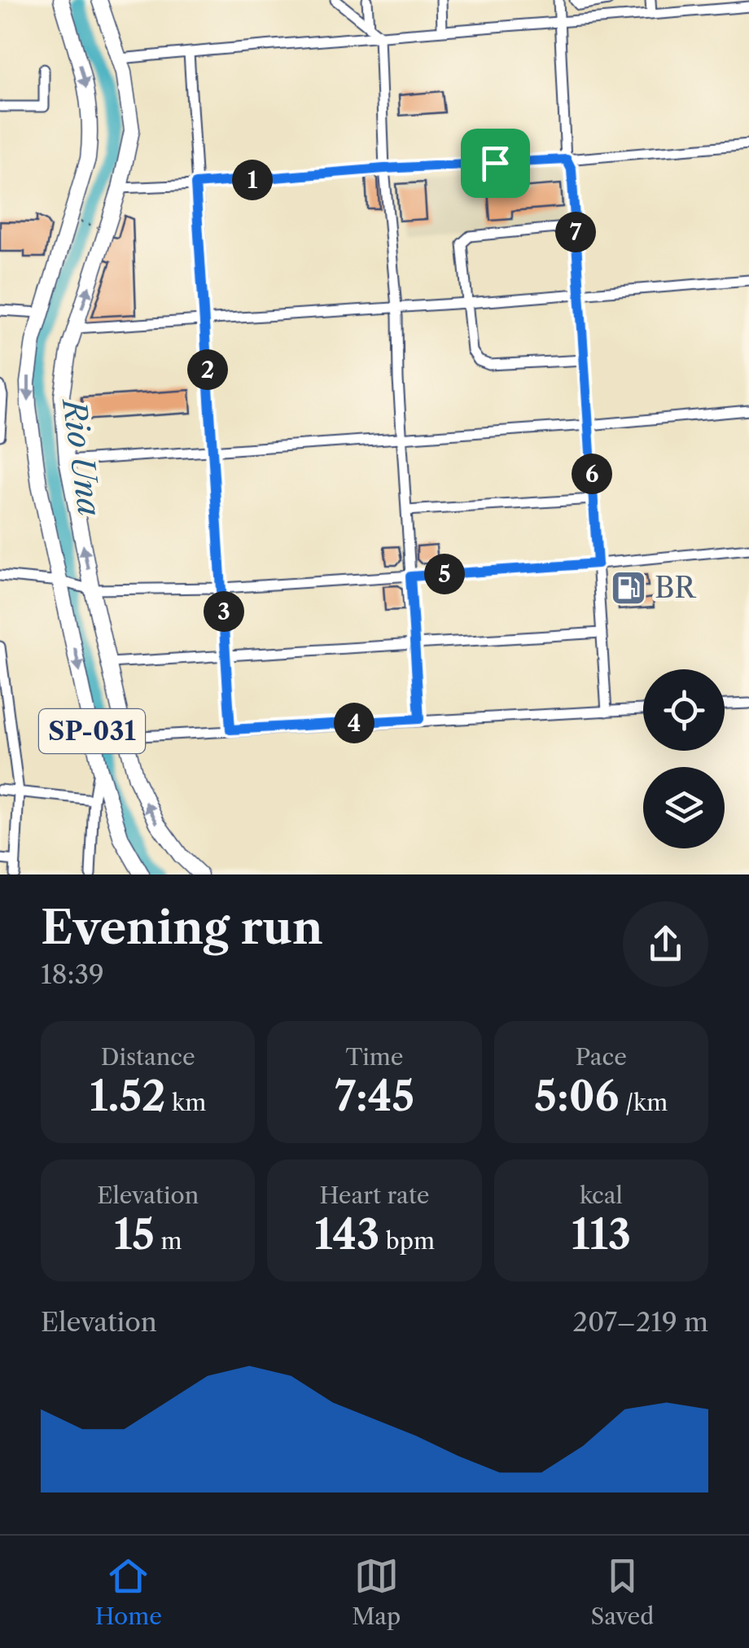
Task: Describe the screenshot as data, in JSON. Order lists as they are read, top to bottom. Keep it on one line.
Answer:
{"streets":{"highway":["SP-031"]},"water":["Rio Una"],"places":{"fuel station":["BR"]},"page":{"pins":["1","7","2","6","5","3","4"],"heading":["Evening run","18:39"],"stats":[["Distance","1.52 km"],["Time","7:45"],["Pace","5:06 /km"],["Elevation","15 m"],["Heart rate","143 bpm"],["kcal","113"]],"chart":["Elevation","207–219 m"],"tabs":["Home","Map","Saved"]}}
